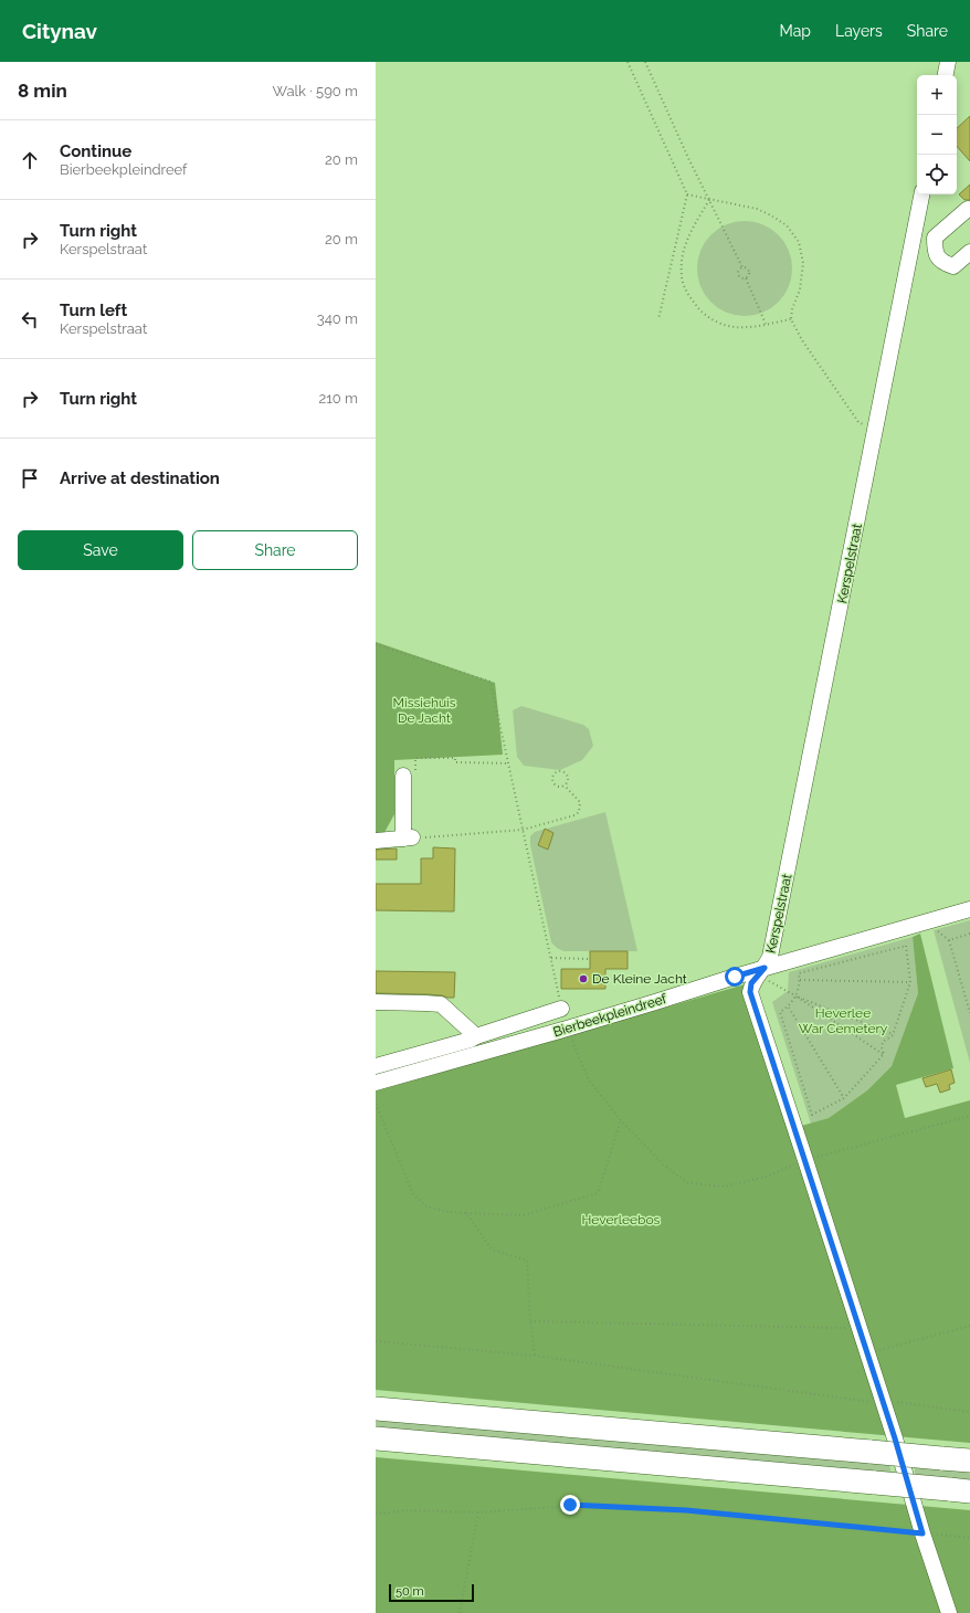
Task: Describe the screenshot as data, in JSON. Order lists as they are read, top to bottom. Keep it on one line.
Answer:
{"streets":{"street":["Kerspelstraat","Bierbeekpleindreef"]},"crossings":[["Kerspelstraat","Bierbeekpleindreef"]],"parks":["Missiehuis De Jacht","Heverlee War Cemetery","Heverleebos"],"places":["De Kleine Jacht"],"scale_bar":"50 m","page":{"header":"Citynav","nav":["Map","Layers","Share"],"heading":["8 min","Walk · 590 m"],"map_buttons":["+","−"],"list":[["Continue","Bierbeekpleindreef","20 m"],["Turn right","Kerspelstraat","20 m"],["Turn left","Kerspelstraat","340 m"],["Turn right","210 m"],"Arrive at destination"],"buttons":["Save","Share"],"scale":"50 m"}}
